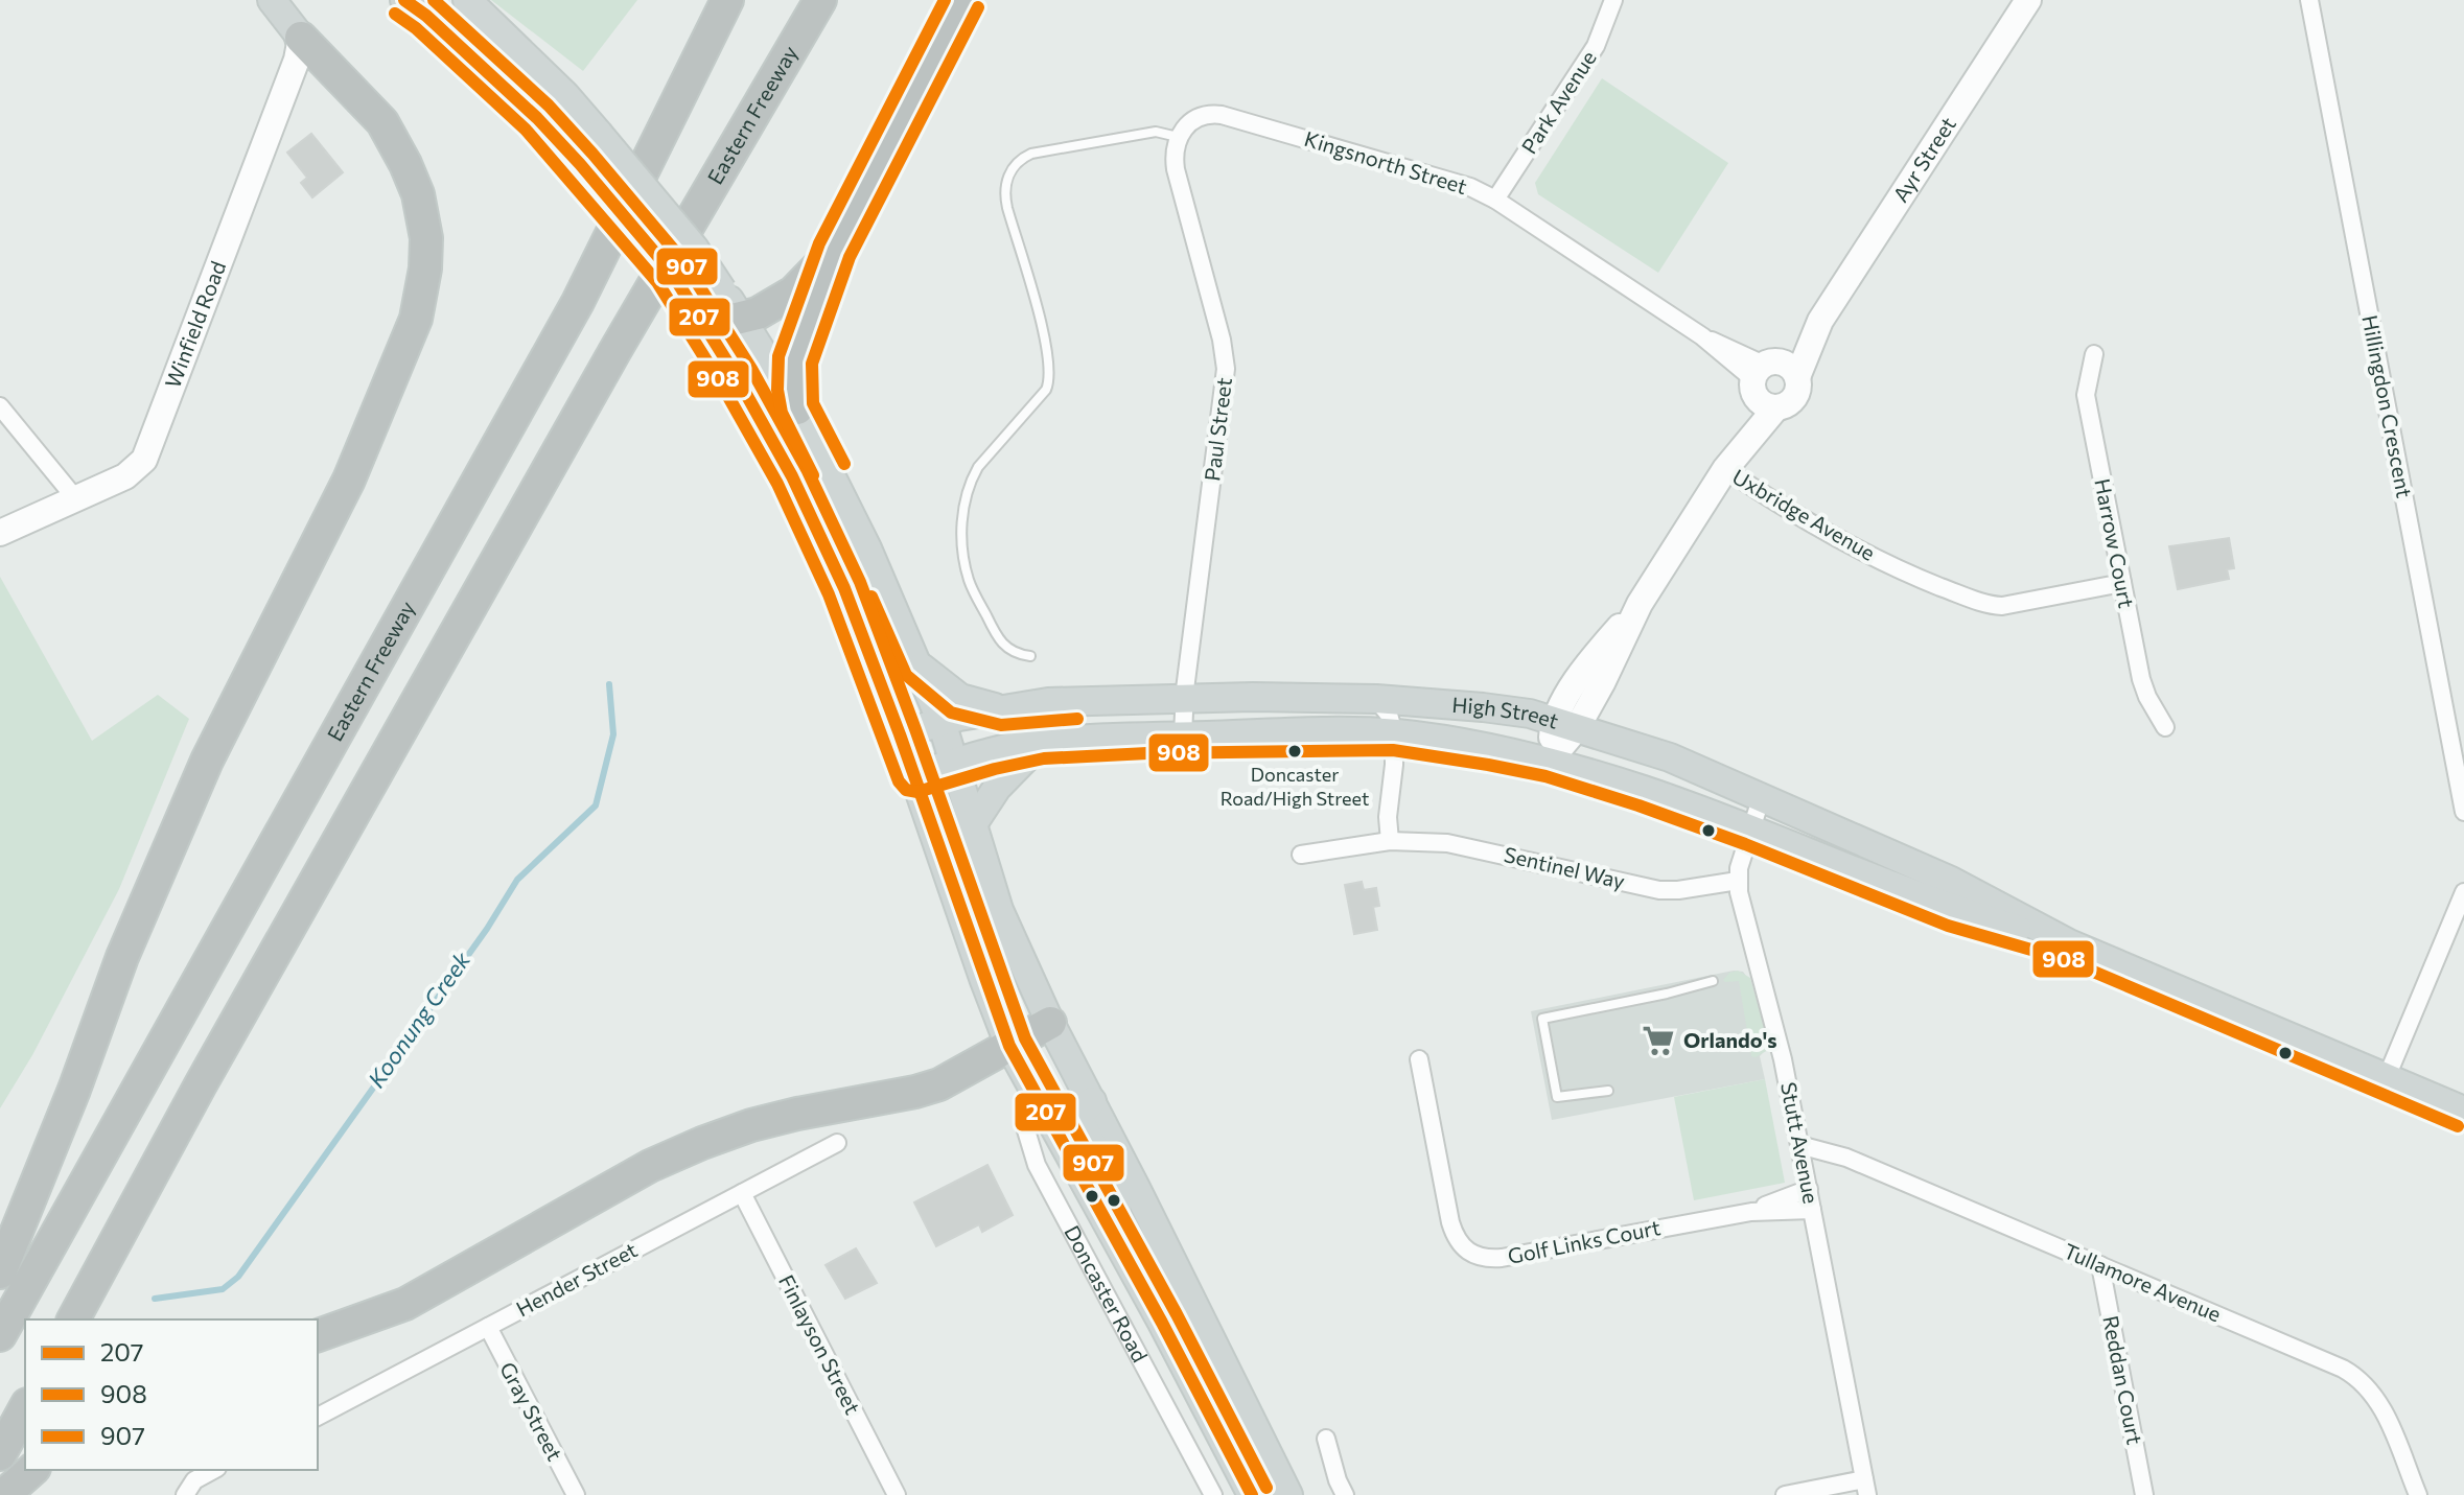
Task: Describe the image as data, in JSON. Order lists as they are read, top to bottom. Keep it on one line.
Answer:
{"streets":{"highway":["Eastern Freeway"],"main road":["High Street","Doncaster Road"],"street":["Park Avenue","Ayr Street","Kingsnorth Street","Winfield Road","Hillingdon Crescent","Paul Street","Uxbridge Avenue","Harrow Court","Sentinel Way","Stutt Avenue","Golf Links Court","Hender Street","Tullamore Avenue","Finlayson Street","Reddan Court","Gray Street"]},"crossings":[["Park Avenue","Kingsnorth Street"],["Ayr Street","Kingsnorth Street"],["Ayr Street","Uxbridge Avenue"],["Ayr Street","High Street"],["Kingsnorth Street","Paul Street"],["Paul Street","High Street"],["Uxbridge Avenue","Harrow Court"],["High Street","Stutt Avenue"],["High Street","Doncaster Road"],["Sentinel Way","Stutt Avenue"],["Stutt Avenue","Golf Links Court"],["Stutt Avenue","Tullamore Avenue"],["Hender Street","Finlayson Street"],["Hender Street","Gray Street"],["Tullamore Avenue","Reddan Court"]],"water":["Koonung Creek"],"places":{"other":["Doncaster Road/High Street"],"supermarket":["Orlando's"]},"lines":["transit line 207","transit line 907","transit line 908"],"legend":["207","908","907"]}
